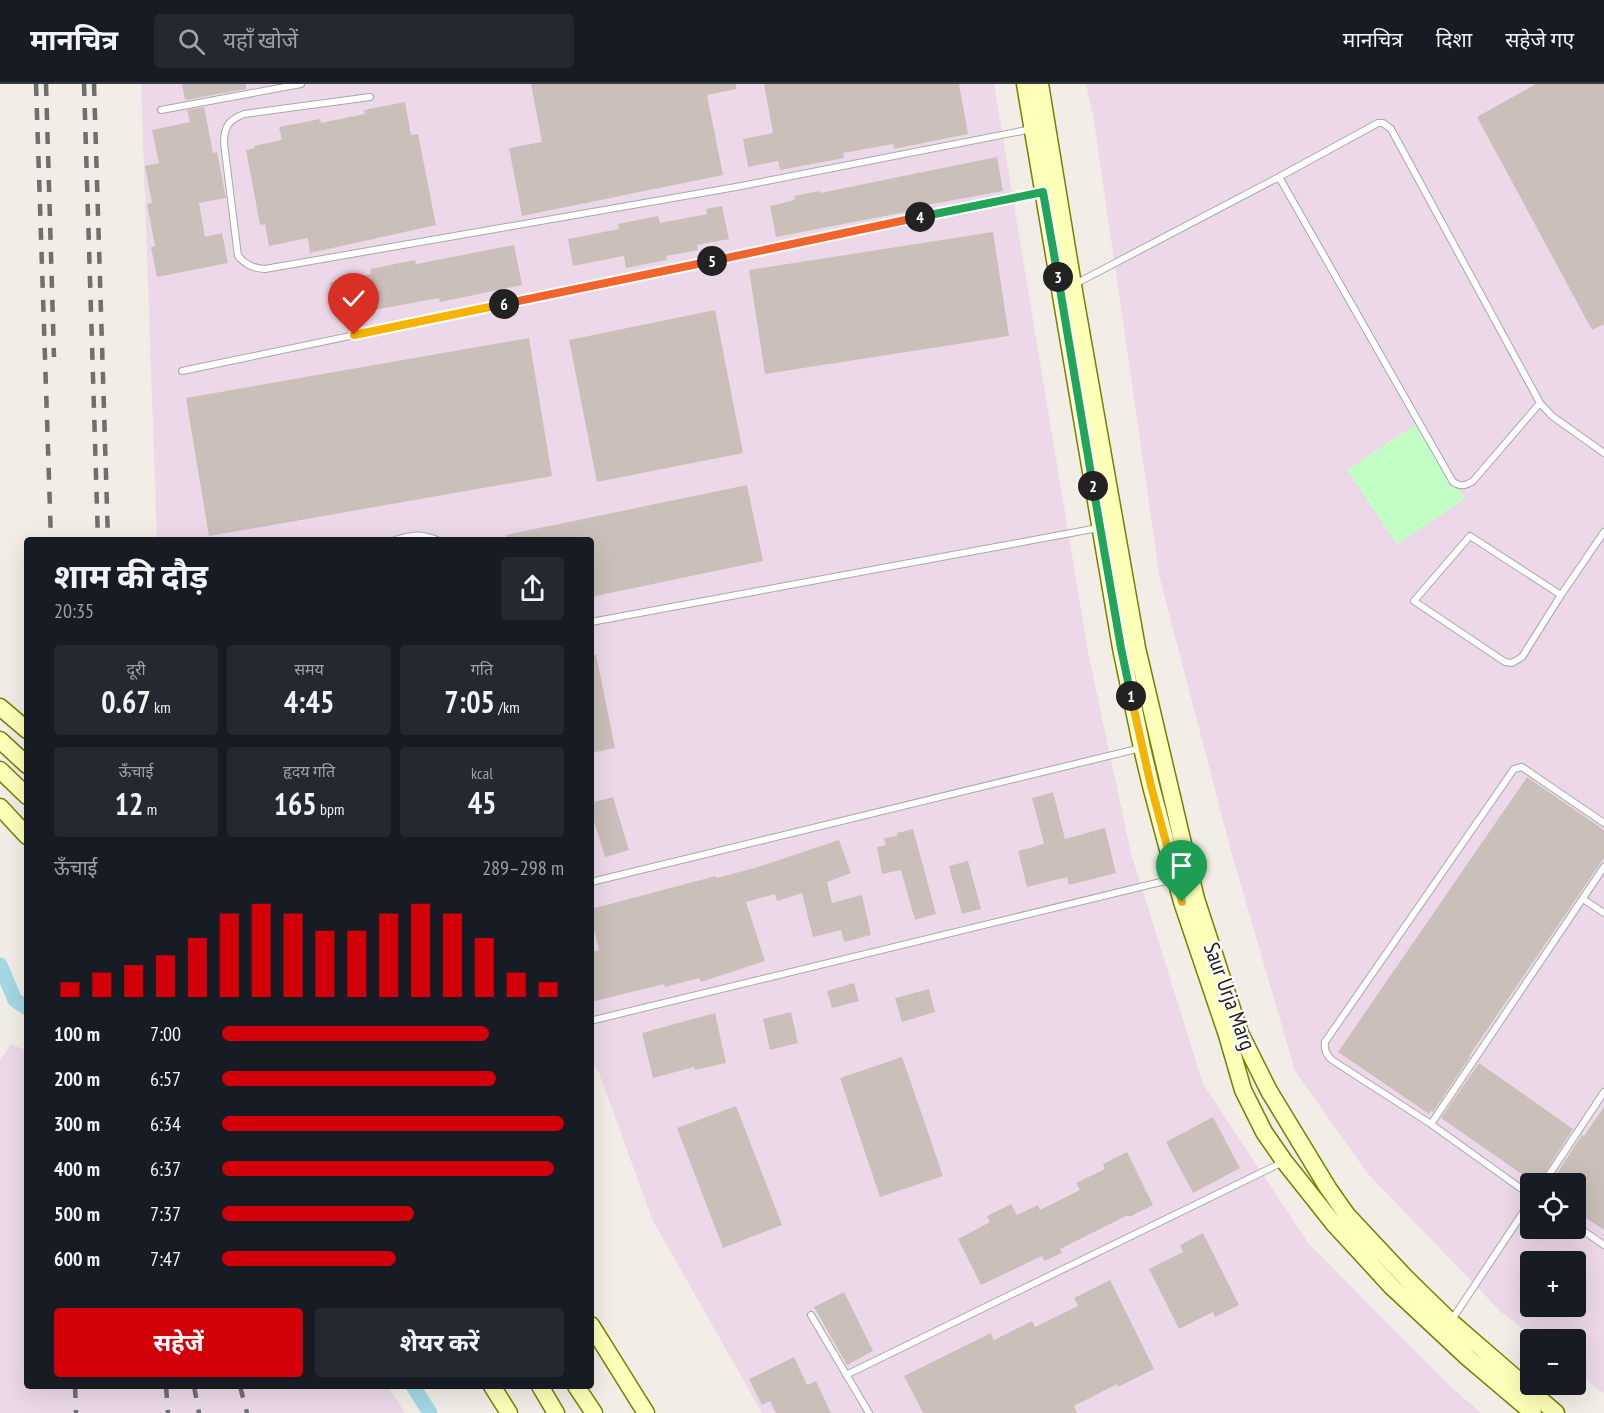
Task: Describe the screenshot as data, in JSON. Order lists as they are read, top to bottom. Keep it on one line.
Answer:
{"streets":{"street":["Saur Urja Marg"]},"page":{"header":"मानचित्र","search":"यहाँ खोजें","nav":["मानचित्र","दिशा","सहेजे गए"],"pins":["4","5","3","6","2","1"],"heading":["शाम की दौड़","20:35"],"stats":[["दूरी","0.67 km"],["समय","4:45"],["गति","7:05 /km"],["ऊँचाई","12 m"],["हृदय गति","165 bpm"],["kcal","45"]],"chart":["ऊँचाई","289–298 m"],"list":[{"name":"100 m","note":"7:00"},{"name":"200 m","note":"6:57"},{"name":"300 m","note":"6:34"},{"name":"400 m","note":"6:37"},{"name":"500 m","note":"7:37"},{"name":"600 m","note":"7:47"}],"map_buttons":["+","−"],"buttons":["सहेजें","शेयर करें"]}}
